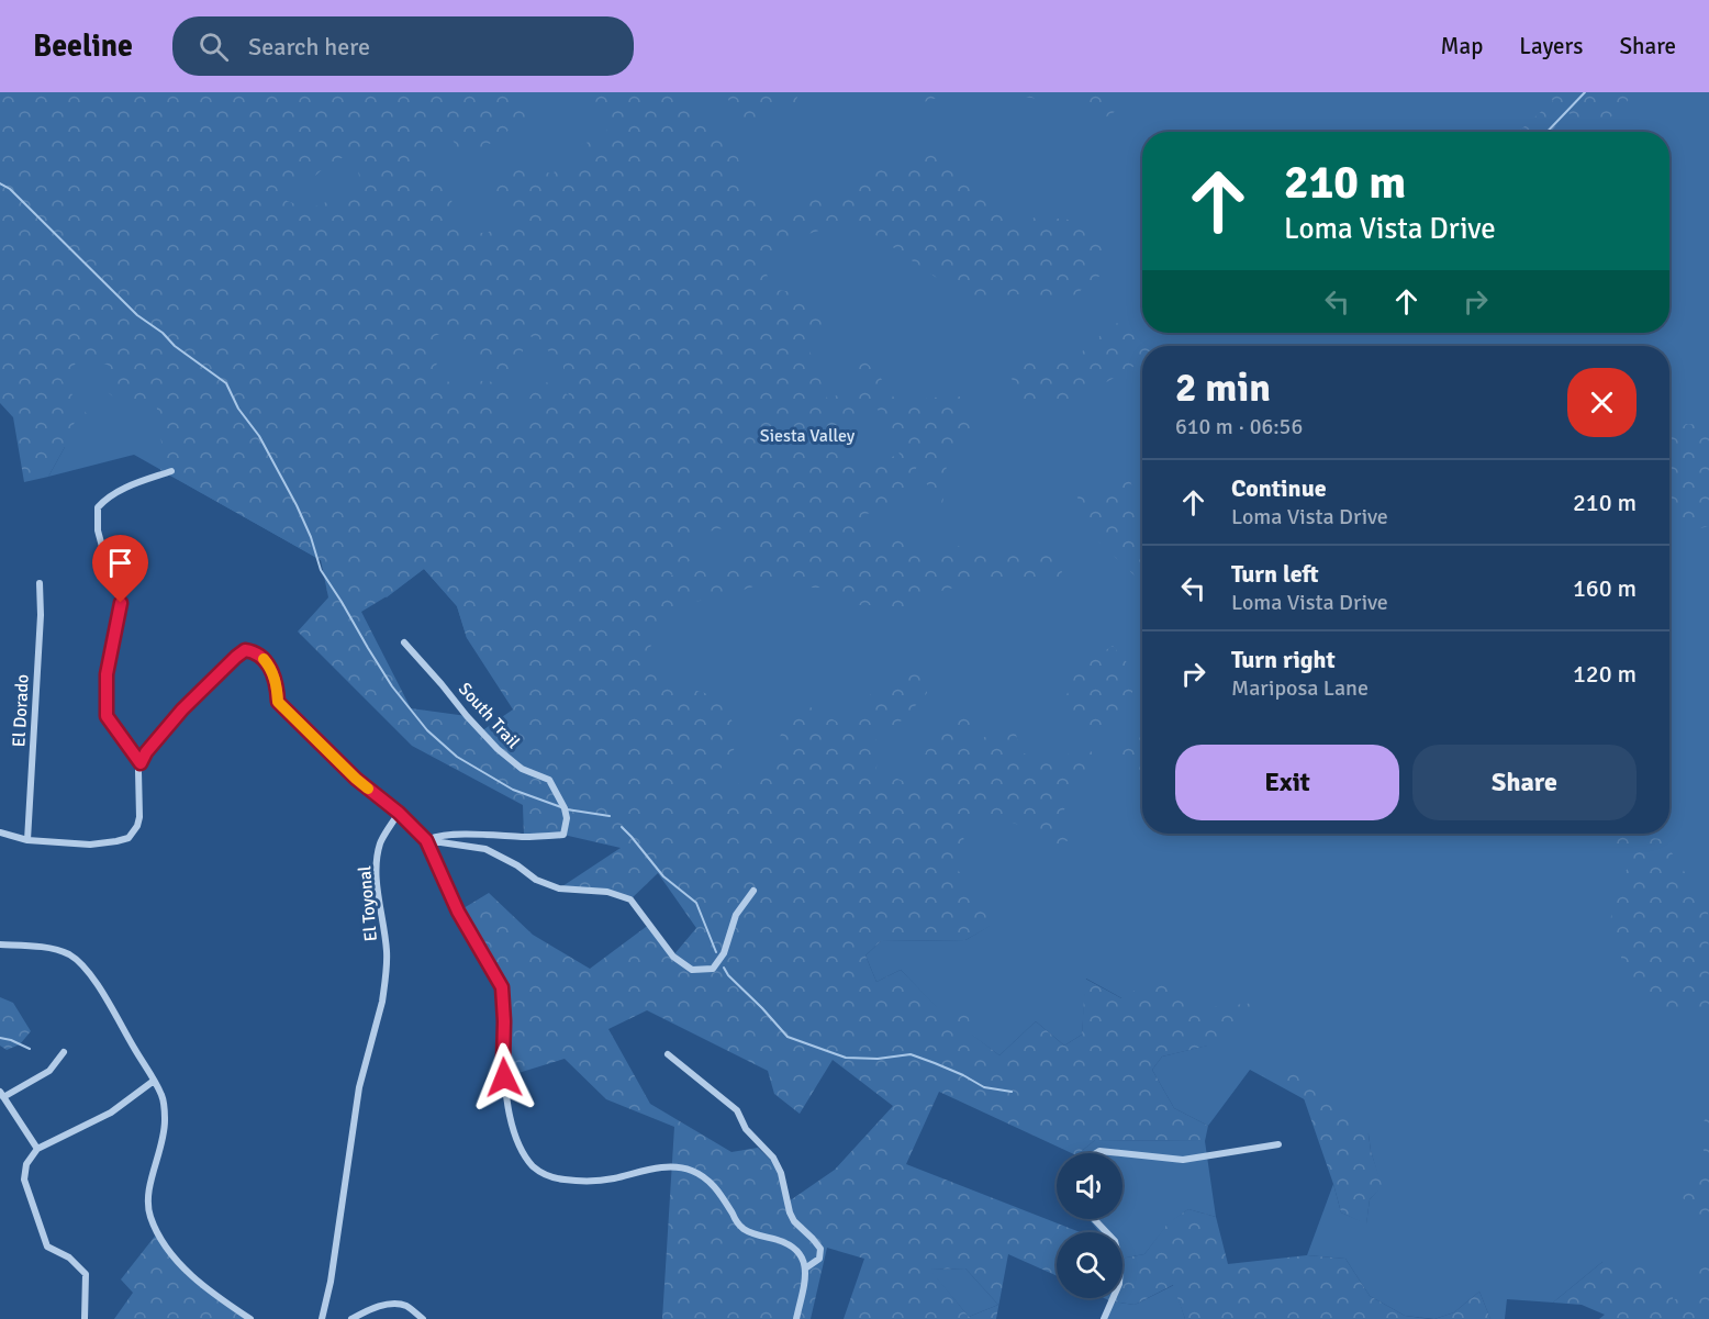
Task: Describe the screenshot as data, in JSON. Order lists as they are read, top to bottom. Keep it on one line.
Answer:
{"streets":{"street":["El Dorado","South Trail","El Toyonal"]},"parks":["Siesta Valley"],"page":{"header":"Beeline","search":"Search here","nav":["Map","Layers","Share"],"turn":["210 m","Loma Vista Drive"],"heading":["2 min","610 m · 06:56"],"list":[{"name":"Continue","note":"Loma Vista Drive","value":"210 m"},{"name":"Turn left","note":"Loma Vista Drive","value":"160 m"},{"name":"Turn right","note":"Mariposa Lane","value":"120 m"}],"buttons":["Exit","Share"]}}
